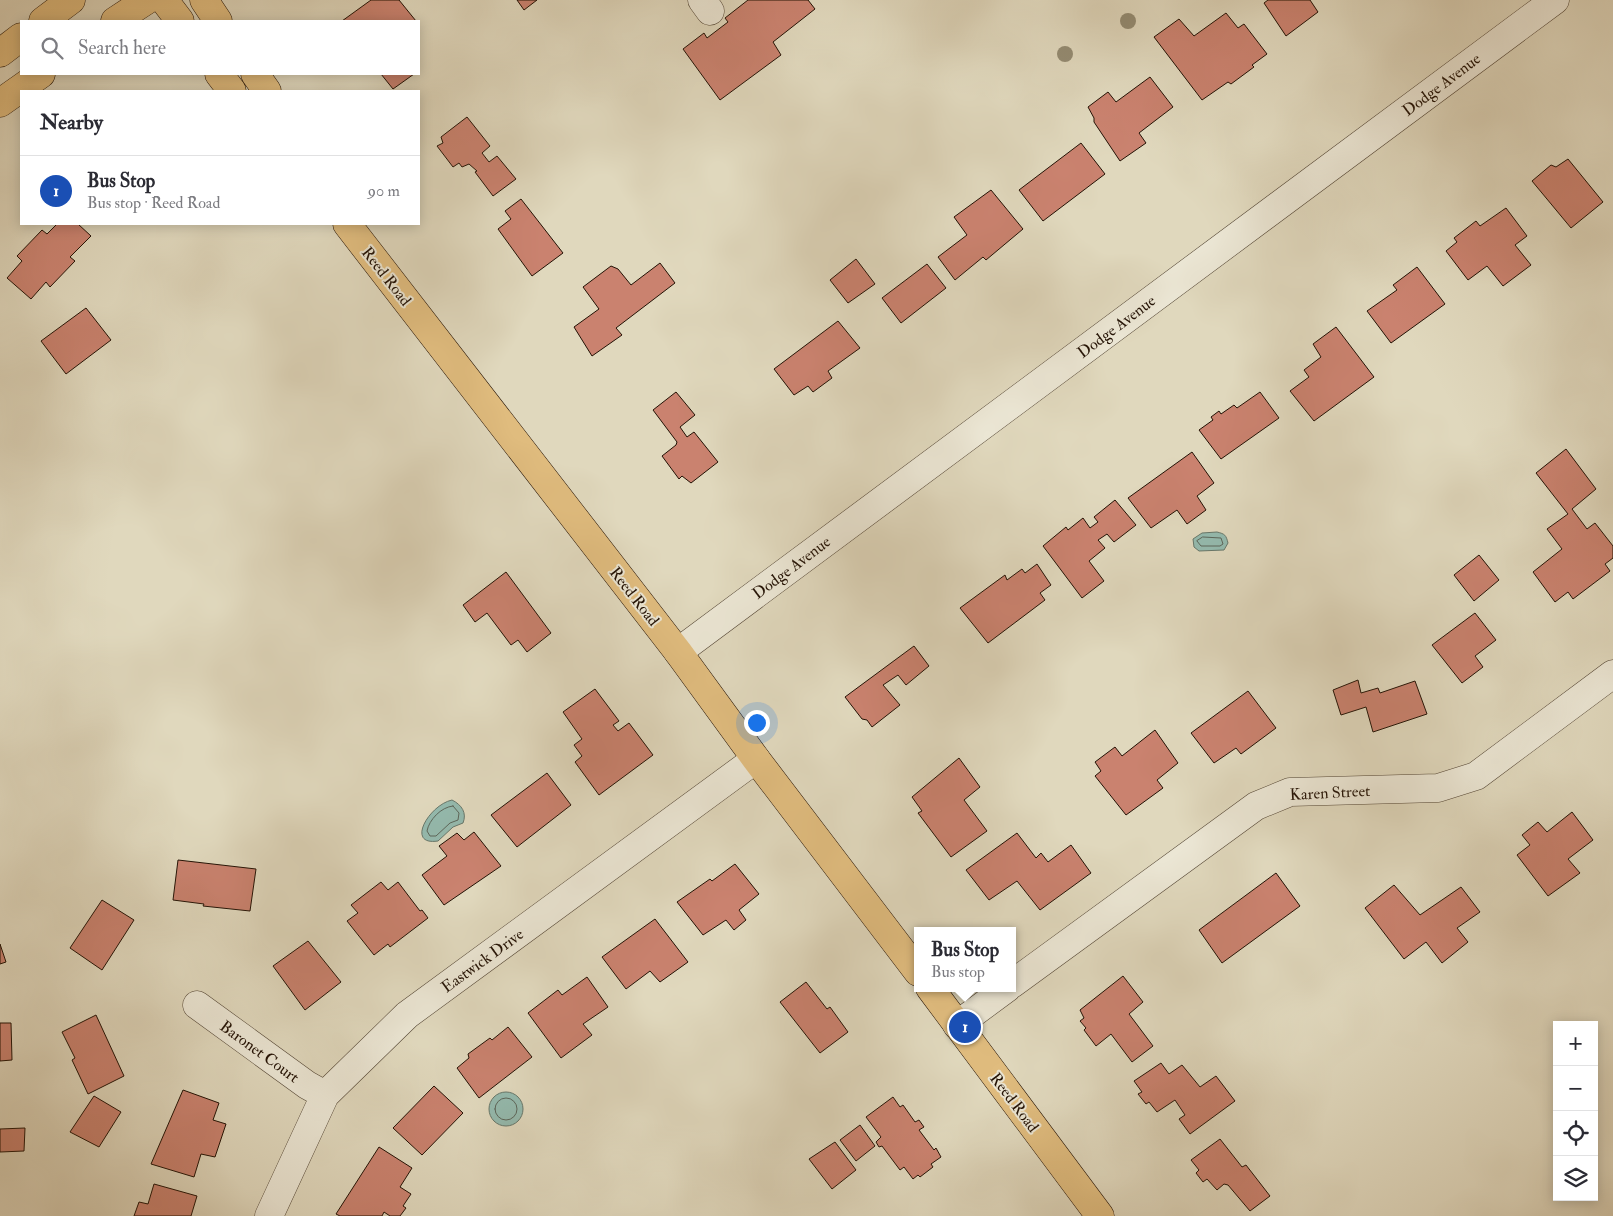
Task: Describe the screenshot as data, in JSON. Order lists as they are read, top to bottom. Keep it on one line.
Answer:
{"streets":{"main road":["Reed Road"],"street":["Dodge Avenue","Karen Street","Eastwick Drive","Baronet Court"]},"crossings":[["Dodge Avenue","Reed Road"],["Reed Road","Eastwick Drive"],["Eastwick Drive","Baronet Court"]],"page":{"search":"Search here","heading":"Nearby","list":[{"mark":"1","name":"Bus Stop","note":"Bus stop · Reed Road","value":"90 m"}],"popup":["Bus Stop","Bus stop"],"pins":"1","map_buttons":["+","−"]}}
